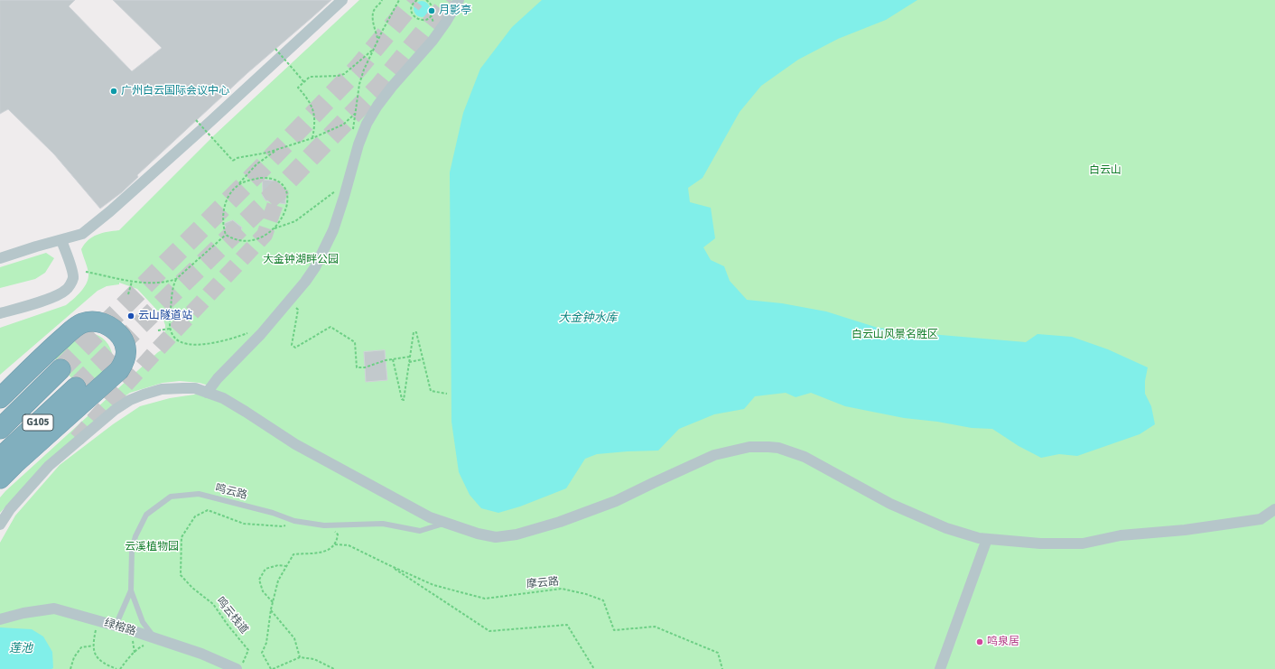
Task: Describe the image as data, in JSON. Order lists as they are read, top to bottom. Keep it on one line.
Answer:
{"streets":{"highway":["G105"],"street":["绿榕路"],"lane":["鸣云路"],"path":["摩云路","鸣云栈道"]},"crossings":[["鸣云路","鸣云栈道"],["鸣云路","绿榕路"],["鸣云栈道","绿榕路"]],"water":["大金钟水库","莲池"],"parks":["白云山","大金钟湖畔公园","白云山风景名胜区","云溪植物园"],"places":["月影亭","广州白云国际会议中心","云山隧道站","鸣泉居"]}
